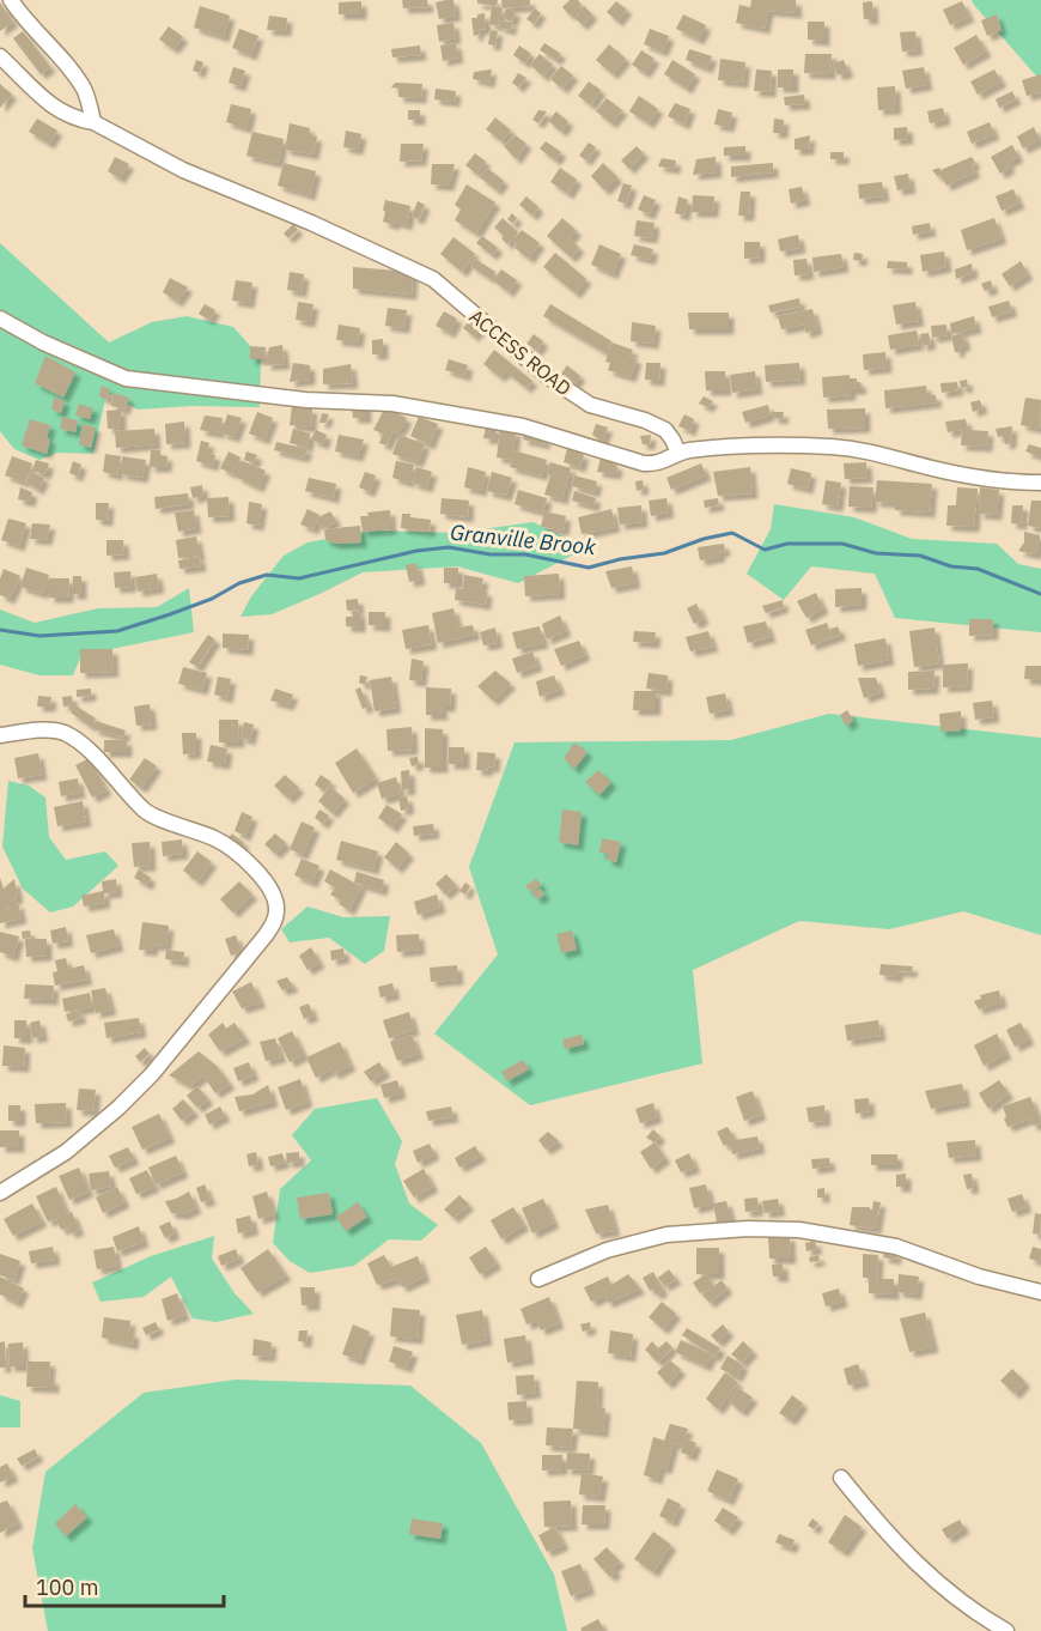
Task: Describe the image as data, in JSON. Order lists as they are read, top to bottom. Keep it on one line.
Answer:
{"streets":{"street":["ACCESS ROAD"]},"water":["Granville Brook"],"scale_bar":"100 m"}
